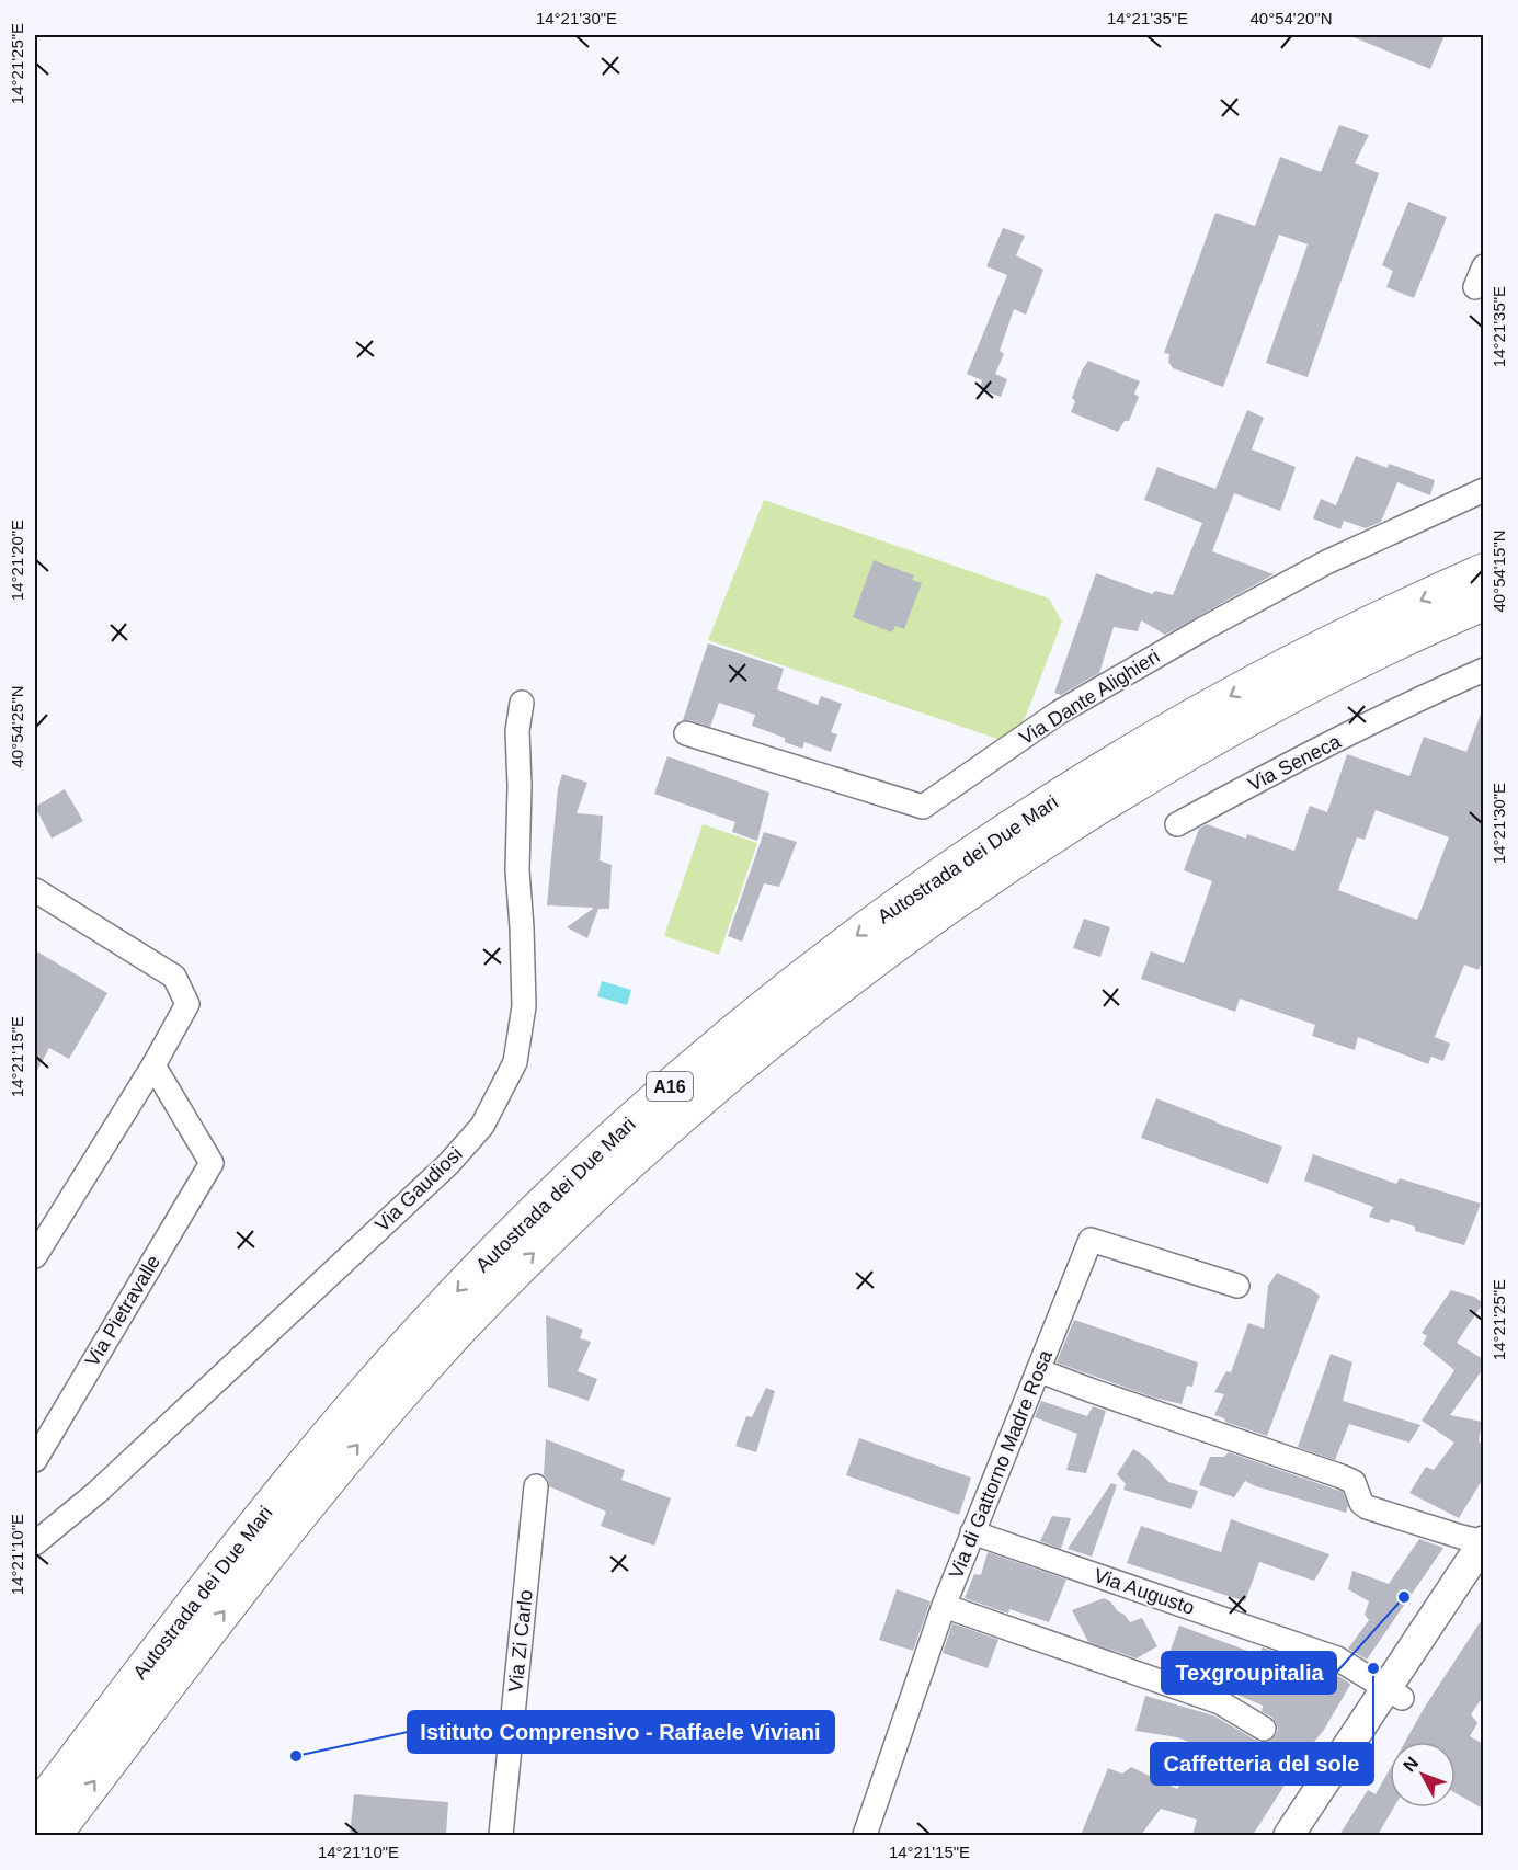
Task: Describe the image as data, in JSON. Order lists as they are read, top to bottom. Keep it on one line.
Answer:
{"streets":{"highway":["Autostrada dei Due Mari","A16"],"street":["Via Dante Alighieri","Via Seneca","Via Gaudiosi","Via Pietravalle","Via di Gattorno Madre Rosa","Via Augusto","Via Zi Carlo"]},"crossings":[["Via di Gattorno Madre Rosa","Via Augusto"]],"places":["Texgroupitalia","Caffetteria del sole","Istituto Comprensivo - Raffaele Viviani"],"north":"top left","coordinates":["14°21'30\"E","14°21'35\"E","40°54'20\"N","14°21'25\"E","14°21'20\"E","40°54'15\"N","40°54'25\"N","14°21'15\"E","14°21'10\"E"]}
